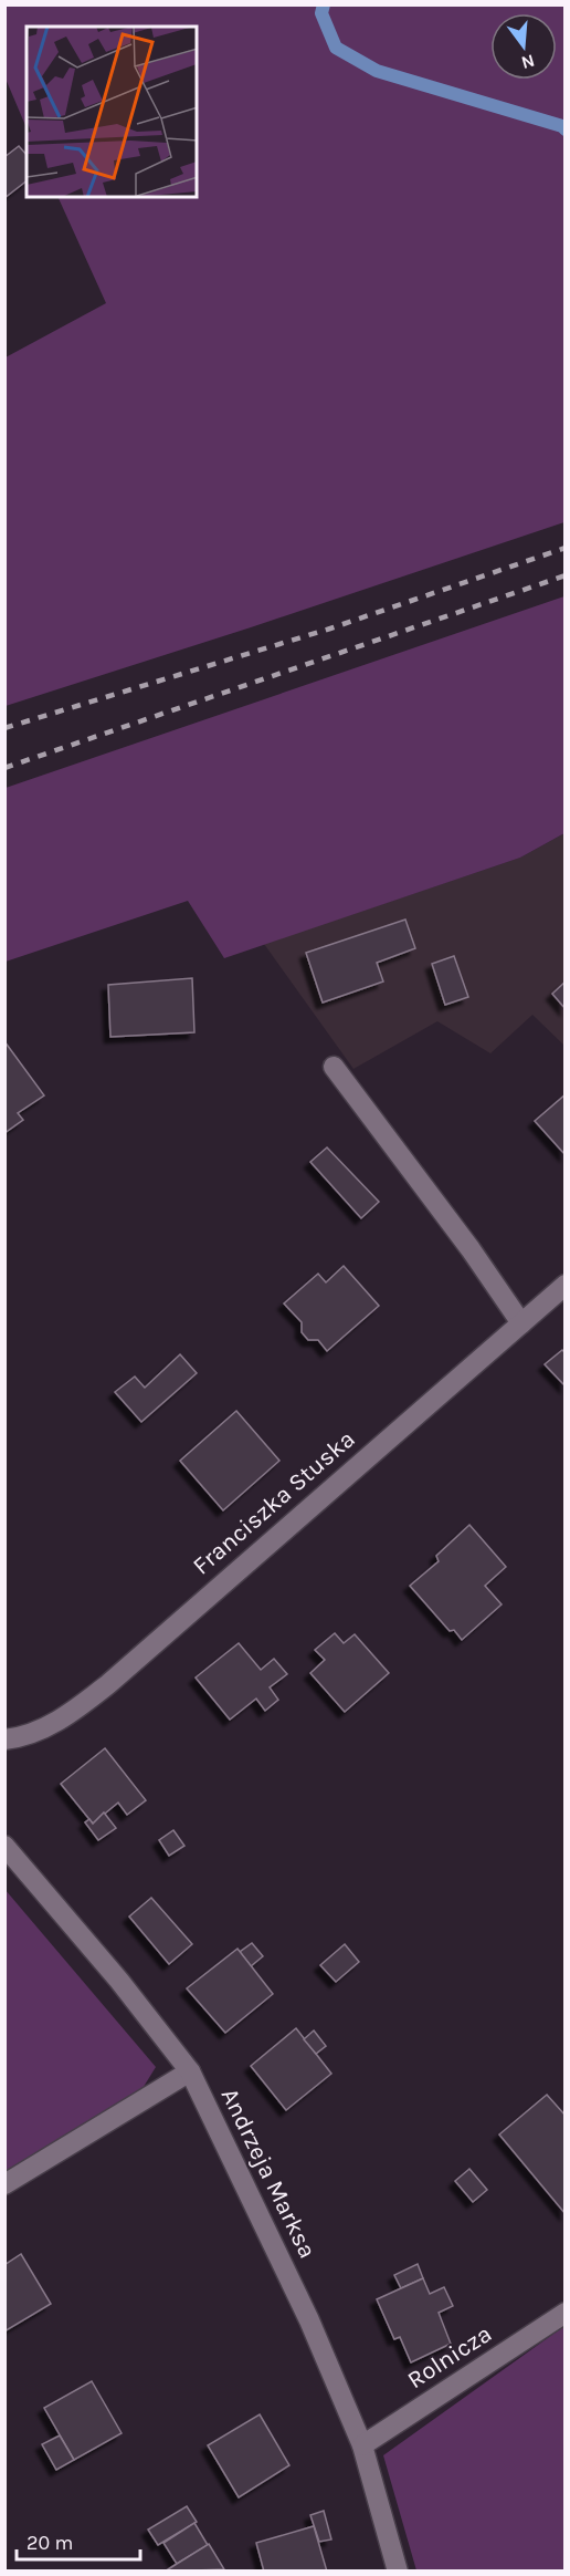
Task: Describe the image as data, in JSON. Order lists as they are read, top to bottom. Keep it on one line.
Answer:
{"streets":{"street":["Franciszka Stuska","Andrzeja Marksa","Rolnicza"]},"crossings":[["Andrzeja Marksa","Rolnicza"]],"scale_bar":"20 m","north":"bottom"}
